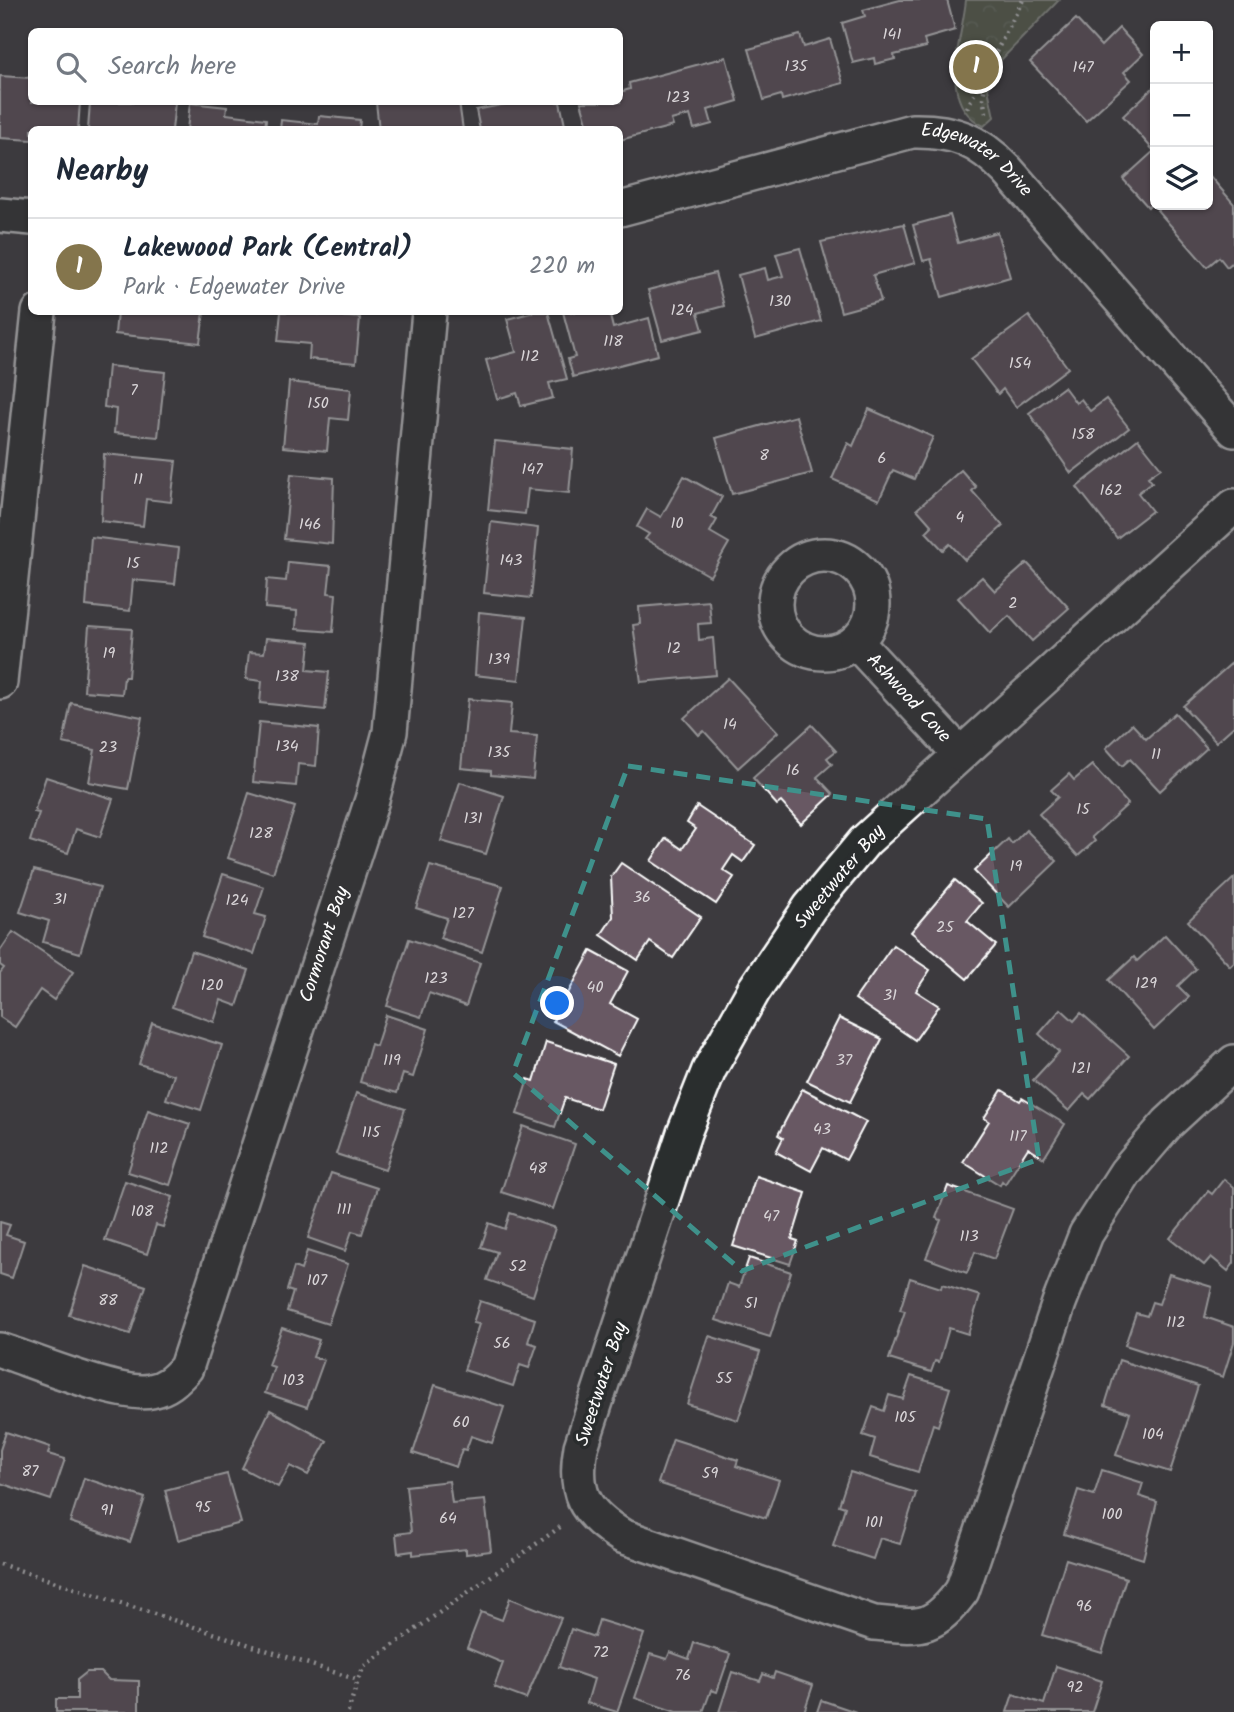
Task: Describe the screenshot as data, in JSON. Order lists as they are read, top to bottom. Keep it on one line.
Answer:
{"streets":{"street":["Edgewater Drive","Ashwood Cove","Sweetwater Bay","Cormorant Bay"]},"crossings":[["Ashwood Cove","Sweetwater Bay"]],"house_numbers":["141","135","147","123","130","124","118","112","154","7","150","158","8","6","147","11","162","4","10","146","143","15","2","12","19","139","138","14","134","23","135","11","16","15","131","128","19","36","31","124","127","25","123","129","120","40","31","119","37","121","43","115","117","112","48","111","108","47","113","52","107","88","51","112","56","55","103","105","60","104","87","59","95","91","100","64","101","96","72","76","92"],"page":{"map_buttons":["+","−"],"search":"Search here","pins":"1","heading":"Nearby","list":[{"mark":"1","name":"Lakewood Park (Central)","note":"Park · Edgewater Drive","value":"220 m"}]}}
